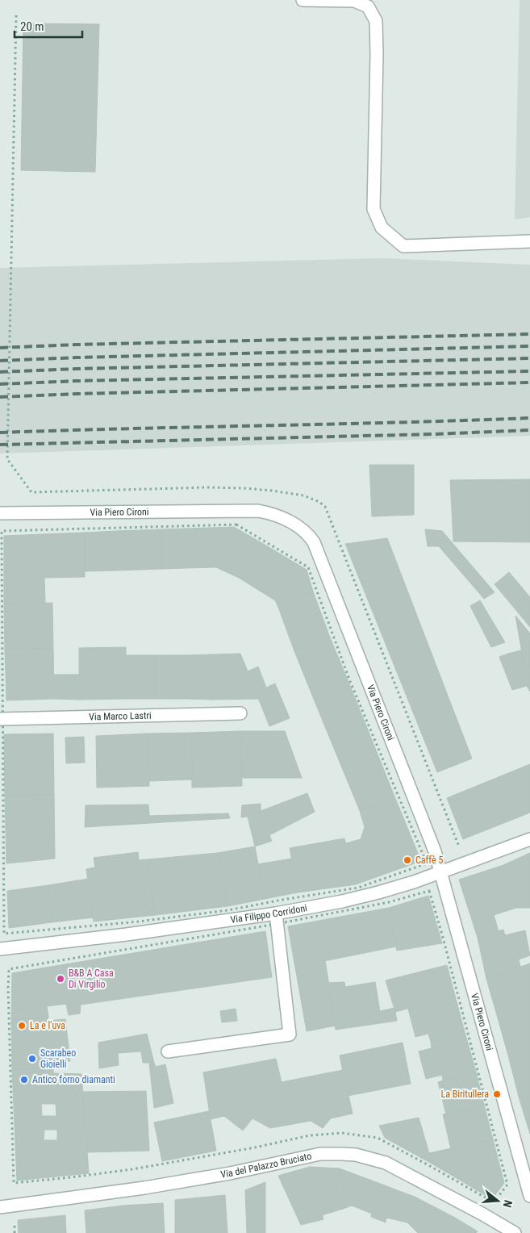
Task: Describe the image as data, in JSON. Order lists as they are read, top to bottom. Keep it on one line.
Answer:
{"streets":{"street":["Via Piero Cironi","Via Marco Lastri","Via Filippo Corridoni","Via del Palazzo Bruciato"]},"crossings":[["Via Piero Cironi","Via Filippo Corridoni"]],"places":["Caffè 5","B&B A Casa Di Virgilio","La e l'uva","Scarabeo Gioielli","Antico forno diamanti","La Biritullera"],"scale_bar":"20 m","north":"right"}
